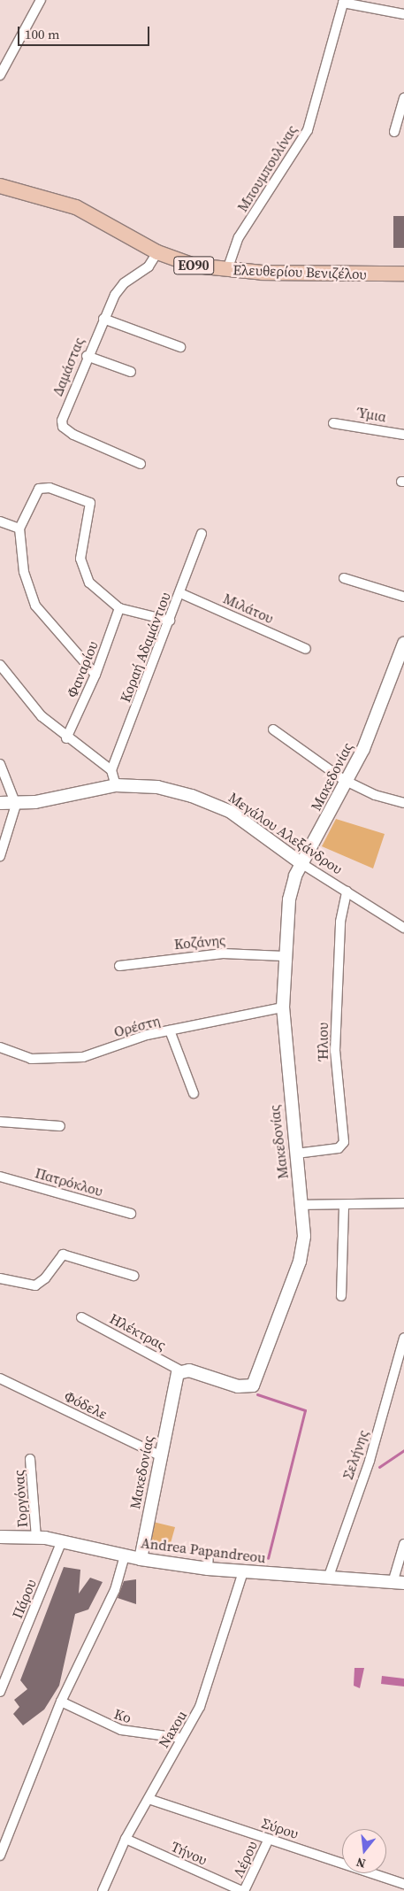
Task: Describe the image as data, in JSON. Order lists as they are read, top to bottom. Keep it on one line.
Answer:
{"streets":{"main road":["ΕΟ90","Ελευθερίου Βενιζέλου"],"street":["Μπουμπουλίνας","Δαμάστας","Ύμια","Μιλάτου","Κοραή Αδαμάντιου","Φαναρίου","Μακεδονίας","Μεγάλου Αλεξάνδρου","Κοζάνης","Ορέστη","Ήλιου","Πατρόκλου","Ηλέκτρας","Φόδελε","Σελήνης","Γοργόνας","Andrea Papandreou","Πάρου","Ko","Naxou","Σύρου","Τήνου","Λέρου"]},"crossings":[["Μπουμπουλίνας","Ελευθερίου Βενιζέλου"],["Ελευθερίου Βενιζέλου","Δαμάστας"],["Μιλάτου","Κοραή Αδαμάντιου"],["Μακεδονίας","Μεγάλου Αλεξάνδρου"],["Μακεδονίας","Κοζάνης"],["Μακεδονίας","Ορέστη"],["Μακεδονίας","Ήλιου"],["Μακεδονίας","Ηλέκτρας"],["Μακεδονίας","Φόδελε"],["Μακεδονίας","Andrea Papandreou"],["Μεγάλου Αλεξάνδρου","Ήλιου"],["Σελήνης","Andrea Papandreou"],["Γοργόνας","Andrea Papandreou"],["Andrea Papandreou","Πάρου"],["Andrea Papandreou","Naxou"],["Ko","Naxou"],["Naxou","Σύρου"],["Naxou","Τήνου"],["Σύρου","Λέρου"],["Τήνου","Λέρου"]],"scale_bar":"100 m","north":"bottom"}
